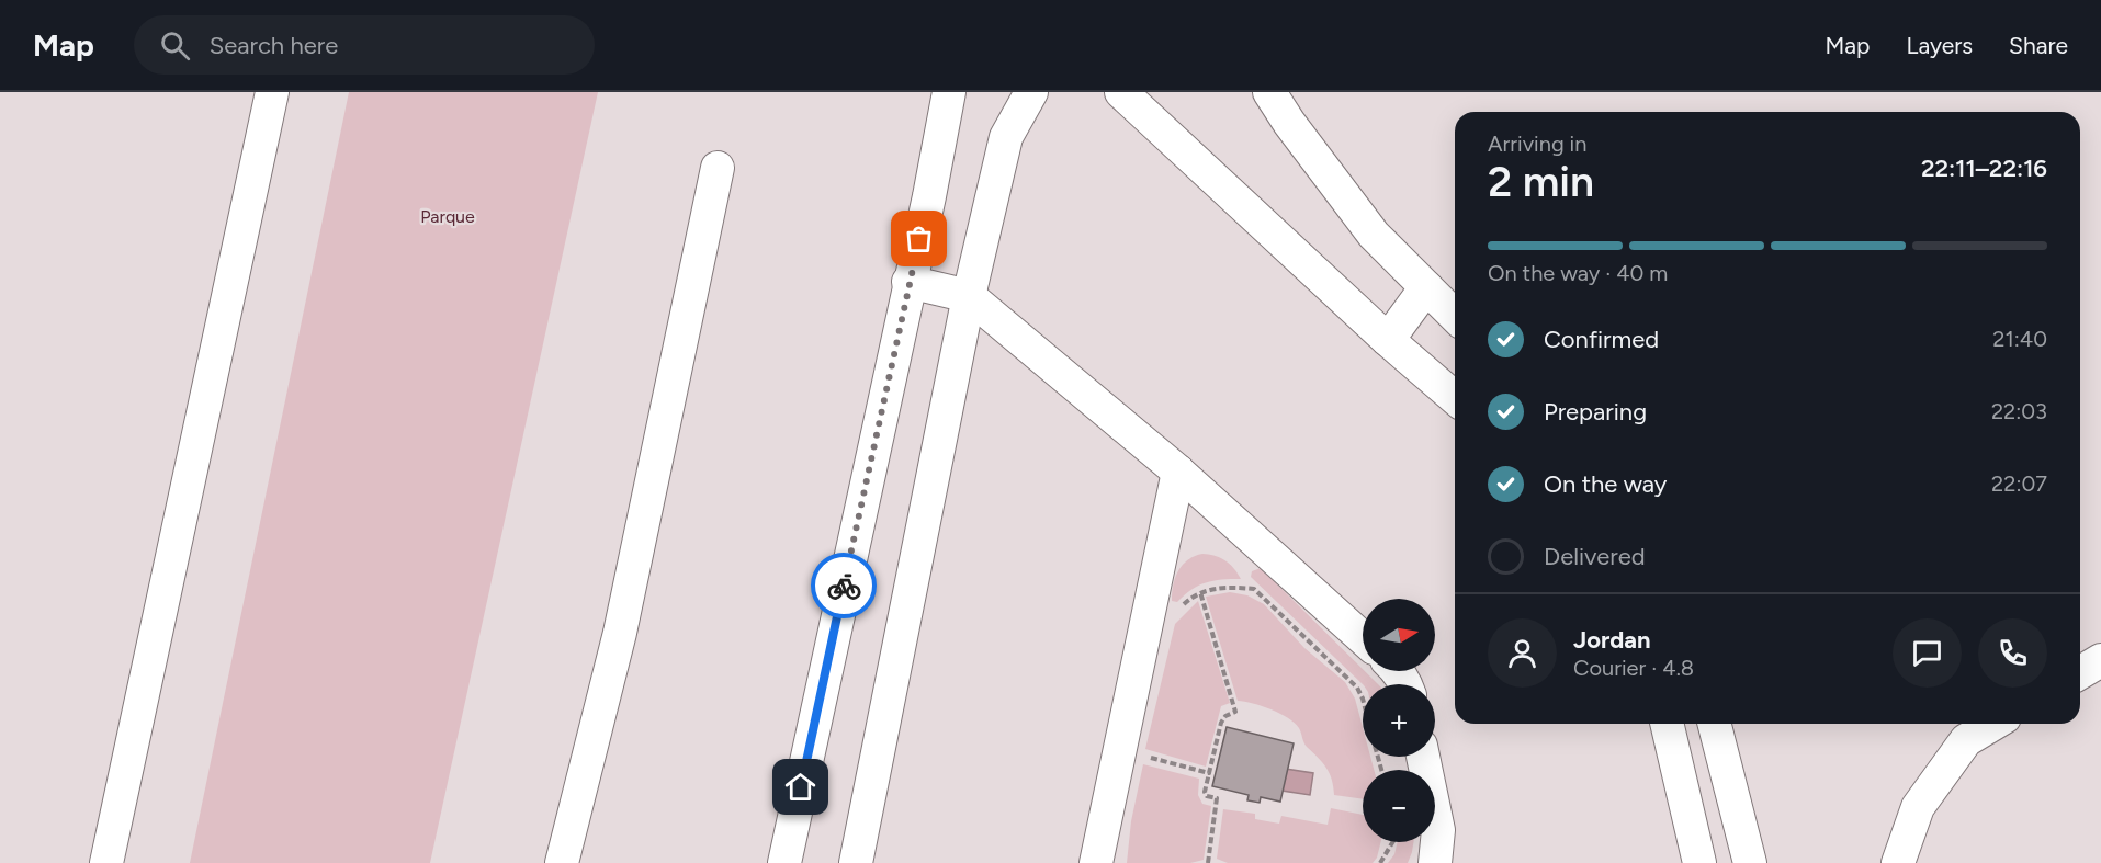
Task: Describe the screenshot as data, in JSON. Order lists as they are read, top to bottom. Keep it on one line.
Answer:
{"parks":["Parque"],"north":"right","page":{"header":"Map","search":"Search here","nav":["Map","Layers","Share"],"heading":["2 min","Arriving in","22:11–22:16"],"panel":["Jordan","Courier · 4.8"],"bar":"On the way · 40 m","list":[["Confirmed","21:40"],["Preparing","22:03"],["On the way","22:07"],"Delivered"],"map_buttons":["+","−"]}}
